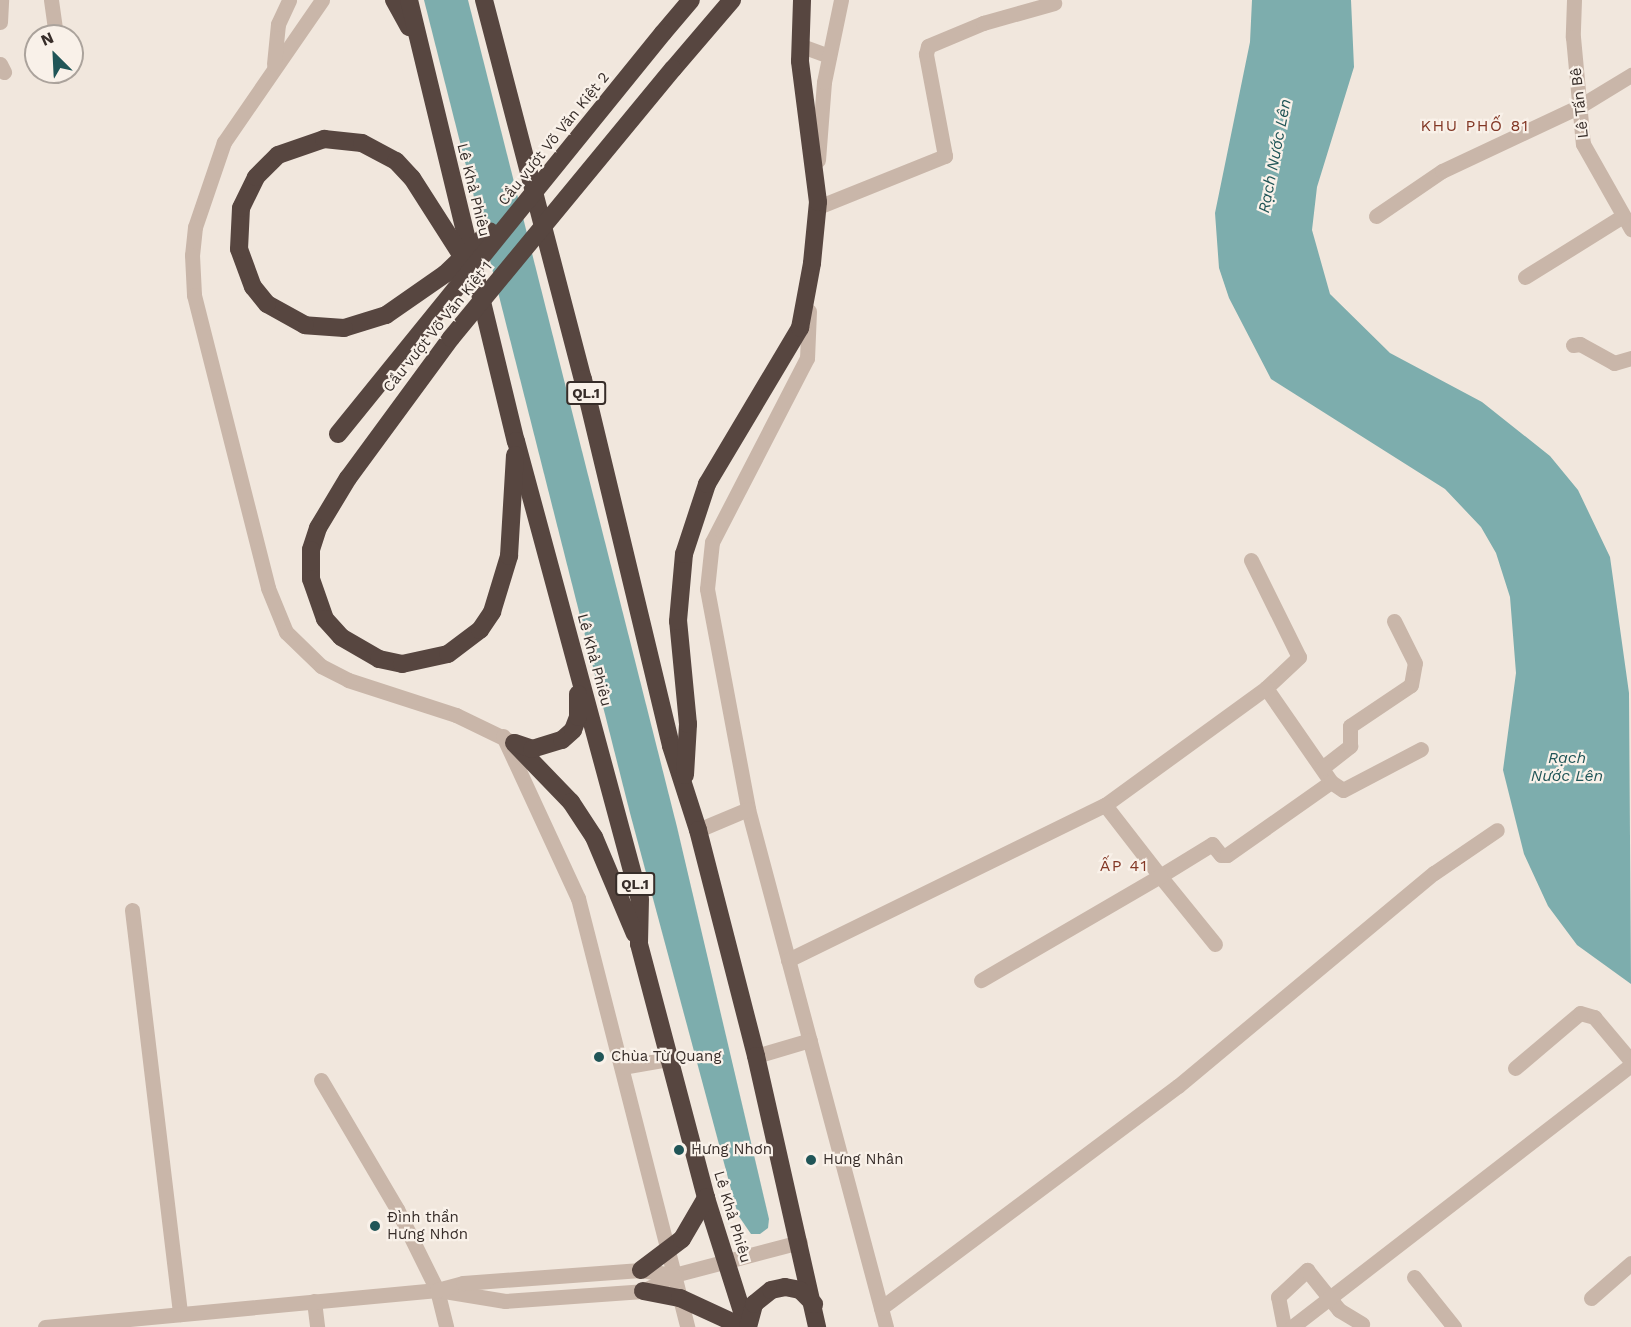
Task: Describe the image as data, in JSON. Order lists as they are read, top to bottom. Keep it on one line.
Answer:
{"streets":{"highway":["Cầu vượt Võ Văn Kiệt 2","Lê Khả Phiêu","Cầu vượt Võ Văn Kiệt 1","QL.1"],"street":["Lê Tấn Bê"]},"crossings":[["Lê Khả Phiêu","Cầu vượt Võ Văn Kiệt 1"]],"districts":["KHU PHỐ 81","ẤP 41"],"water":["Rạch Nước Lên"],"places":["Chùa Từ Quang","Hưng Nhơn","Hưng Nhân","Đình thần Hưng Nhơn"],"north":"top left"}
